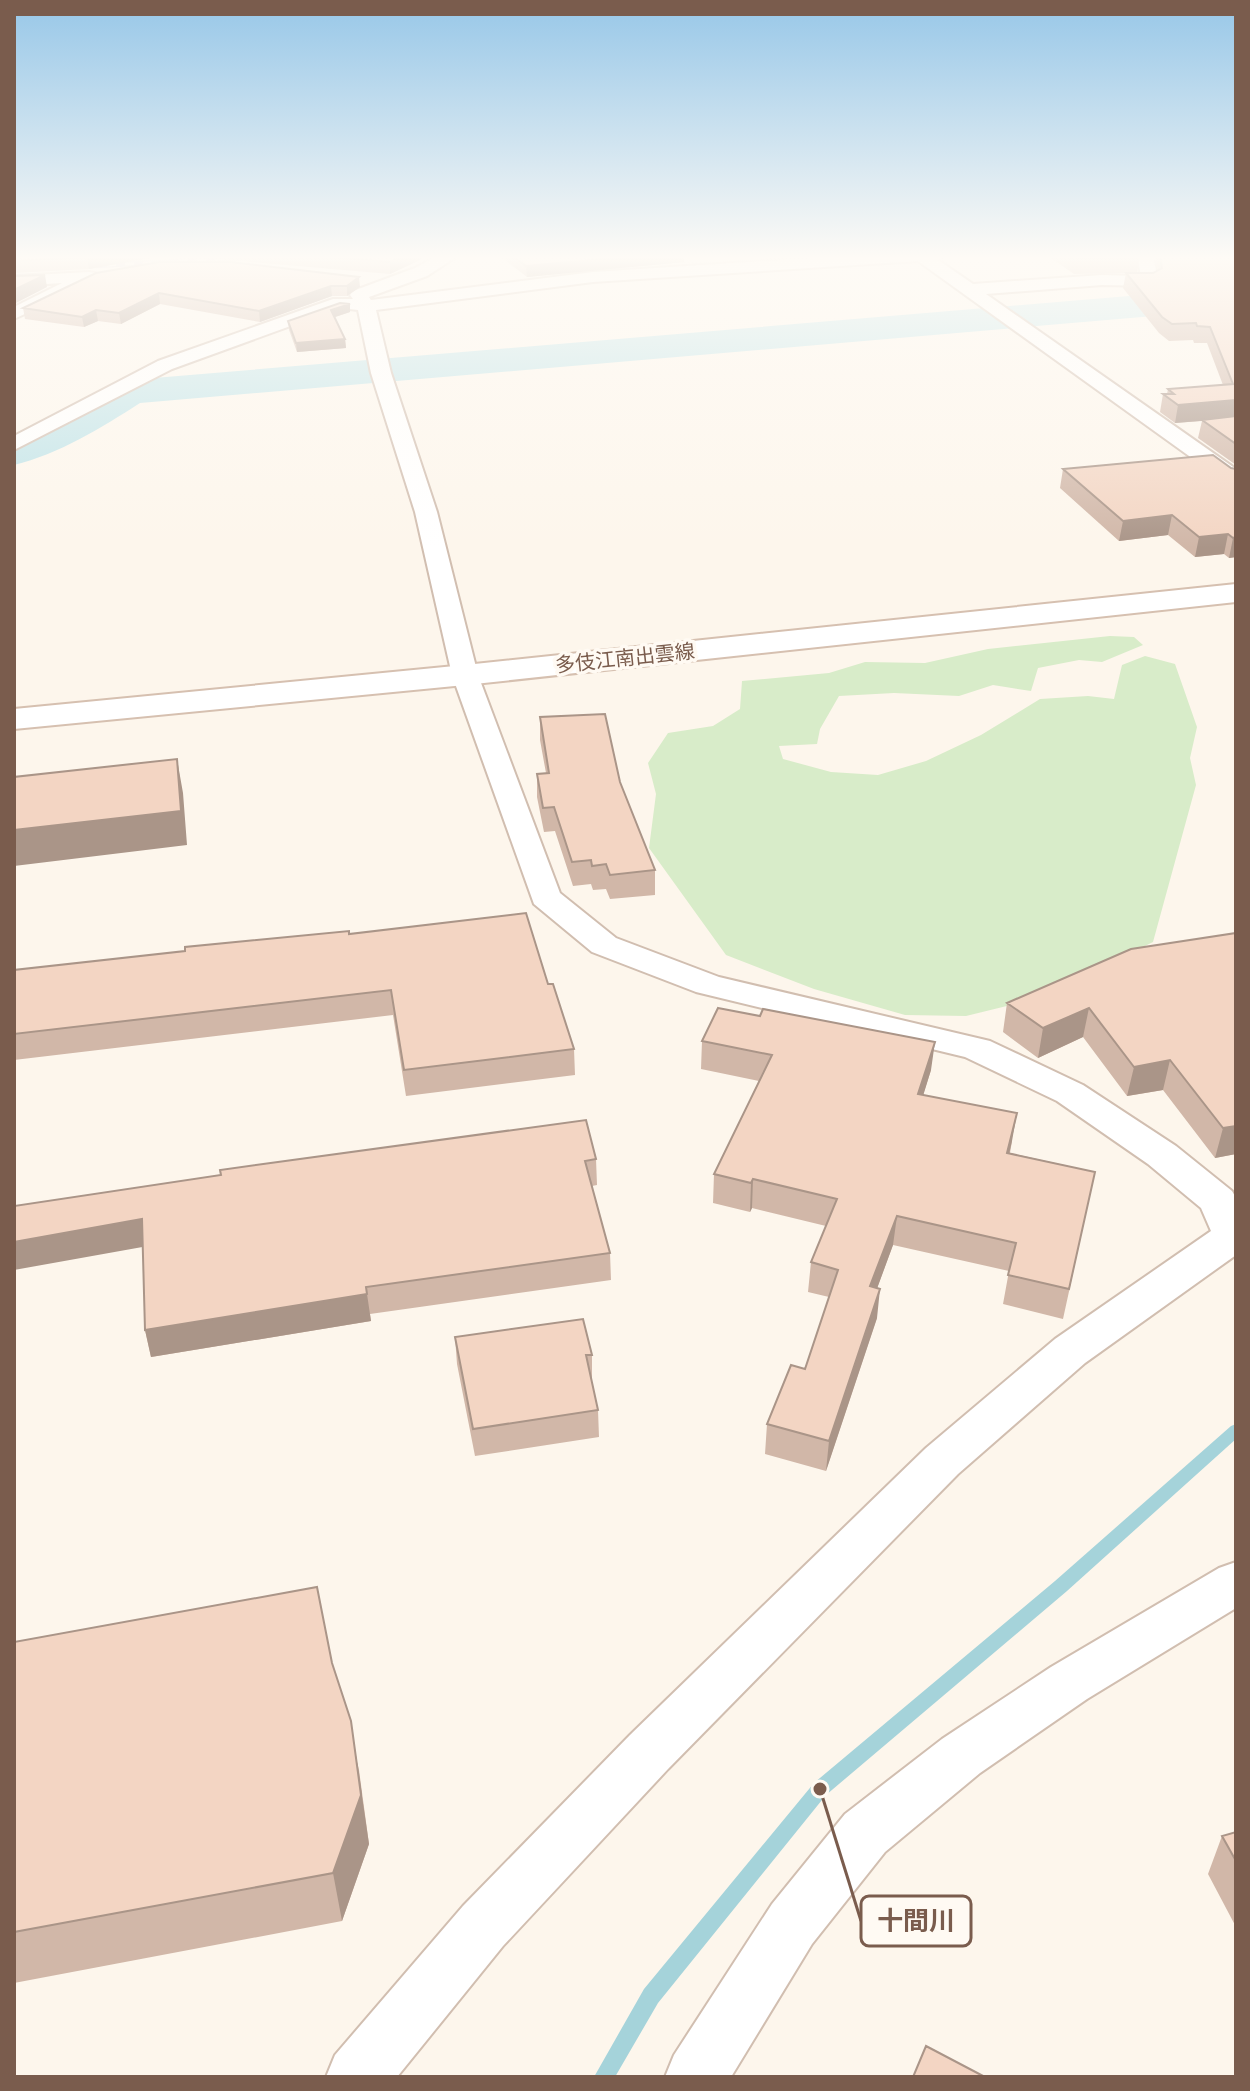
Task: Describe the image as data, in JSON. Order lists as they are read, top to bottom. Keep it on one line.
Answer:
{"streets":{"main road":["多伎江南出雲線"]},"places":["十間川"]}
